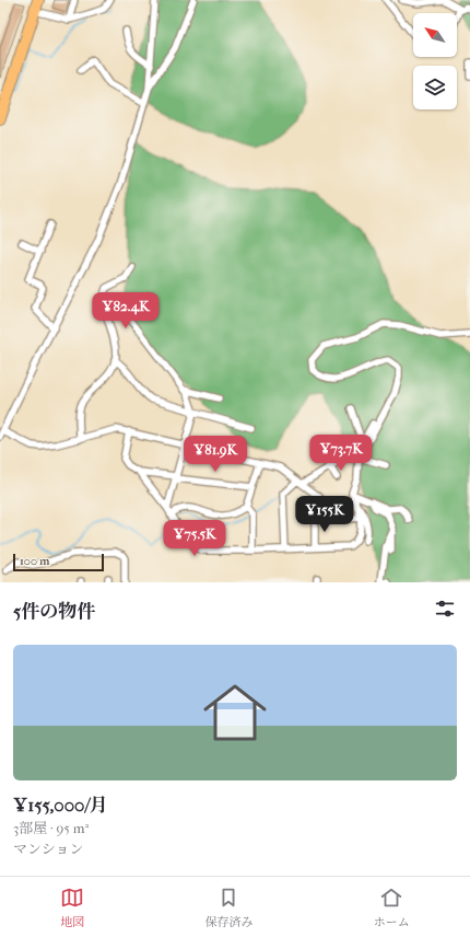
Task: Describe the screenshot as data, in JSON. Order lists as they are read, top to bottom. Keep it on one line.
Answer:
{"scale_bar":"100 m","north":"top left","page":{"price":["¥82.4K","¥73.7K","¥81.9K","¥155K","¥75.5K"],"scale":"100 m","heading":"5件の物件","list":[{"name":"¥155,000/月","note":"3部屋 · 95 m² · マンション"}],"tabs":["地図","保存済み","ホーム"]}}
